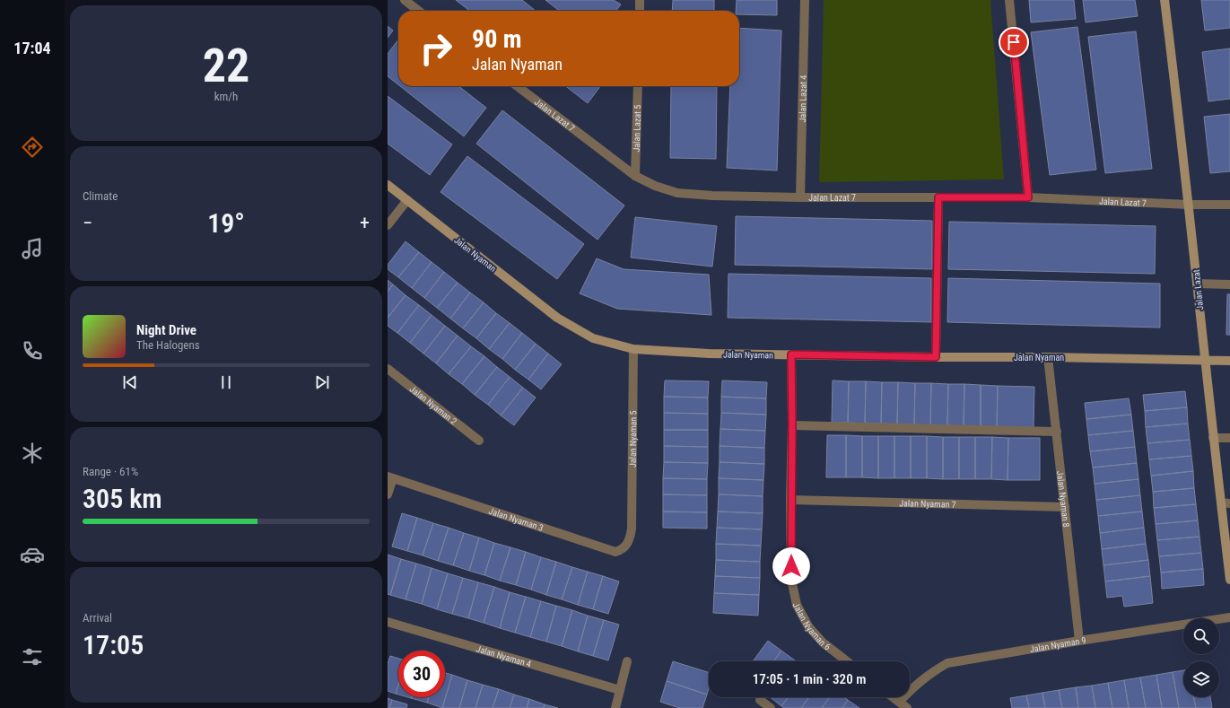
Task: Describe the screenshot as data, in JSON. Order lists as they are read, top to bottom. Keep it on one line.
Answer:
{"streets":{"street":["Jalan Lazat 4","Jalan Lazat 7","Jalan Lazat 5","Jalan Nyaman","Jalan Lazat","Jalan Nyaman 2","Jalan Nyaman 5","Jalan Nyaman 8","Jalan Nyaman 7","Jalan Nyaman 3","Jalan Nyaman 6","Jalan Nyaman 9","Jalan Nyaman 4"]},"crossings":[["Jalan Lazat 4","Jalan Lazat 7"],["Jalan Lazat 7","Jalan Lazat 5"],["Jalan Lazat 7","Jalan Lazat"],["Jalan Nyaman","Jalan Lazat"],["Jalan Nyaman","Jalan Nyaman 5"],["Jalan Nyaman","Jalan Nyaman 8"],["Jalan Nyaman","Jalan Nyaman 6"],["Jalan Nyaman 5","Jalan Nyaman 3"],["Jalan Nyaman 8","Jalan Nyaman 7"],["Jalan Nyaman 8","Jalan Nyaman 9"],["Jalan Nyaman 7","Jalan Nyaman 6"]],"page":{"tabs":"17:04","tile":[["22","km/h"],"Climate",["Range · 61%","305 km"],["Arrival","17:05"]],"turn":["90 m","Jalan Nyaman"],"heat":["−","19°","+"],"song":["Night Drive","The Halogens"],"limit":"30","trip":"17:05 · 1 min · 320 m"}}
